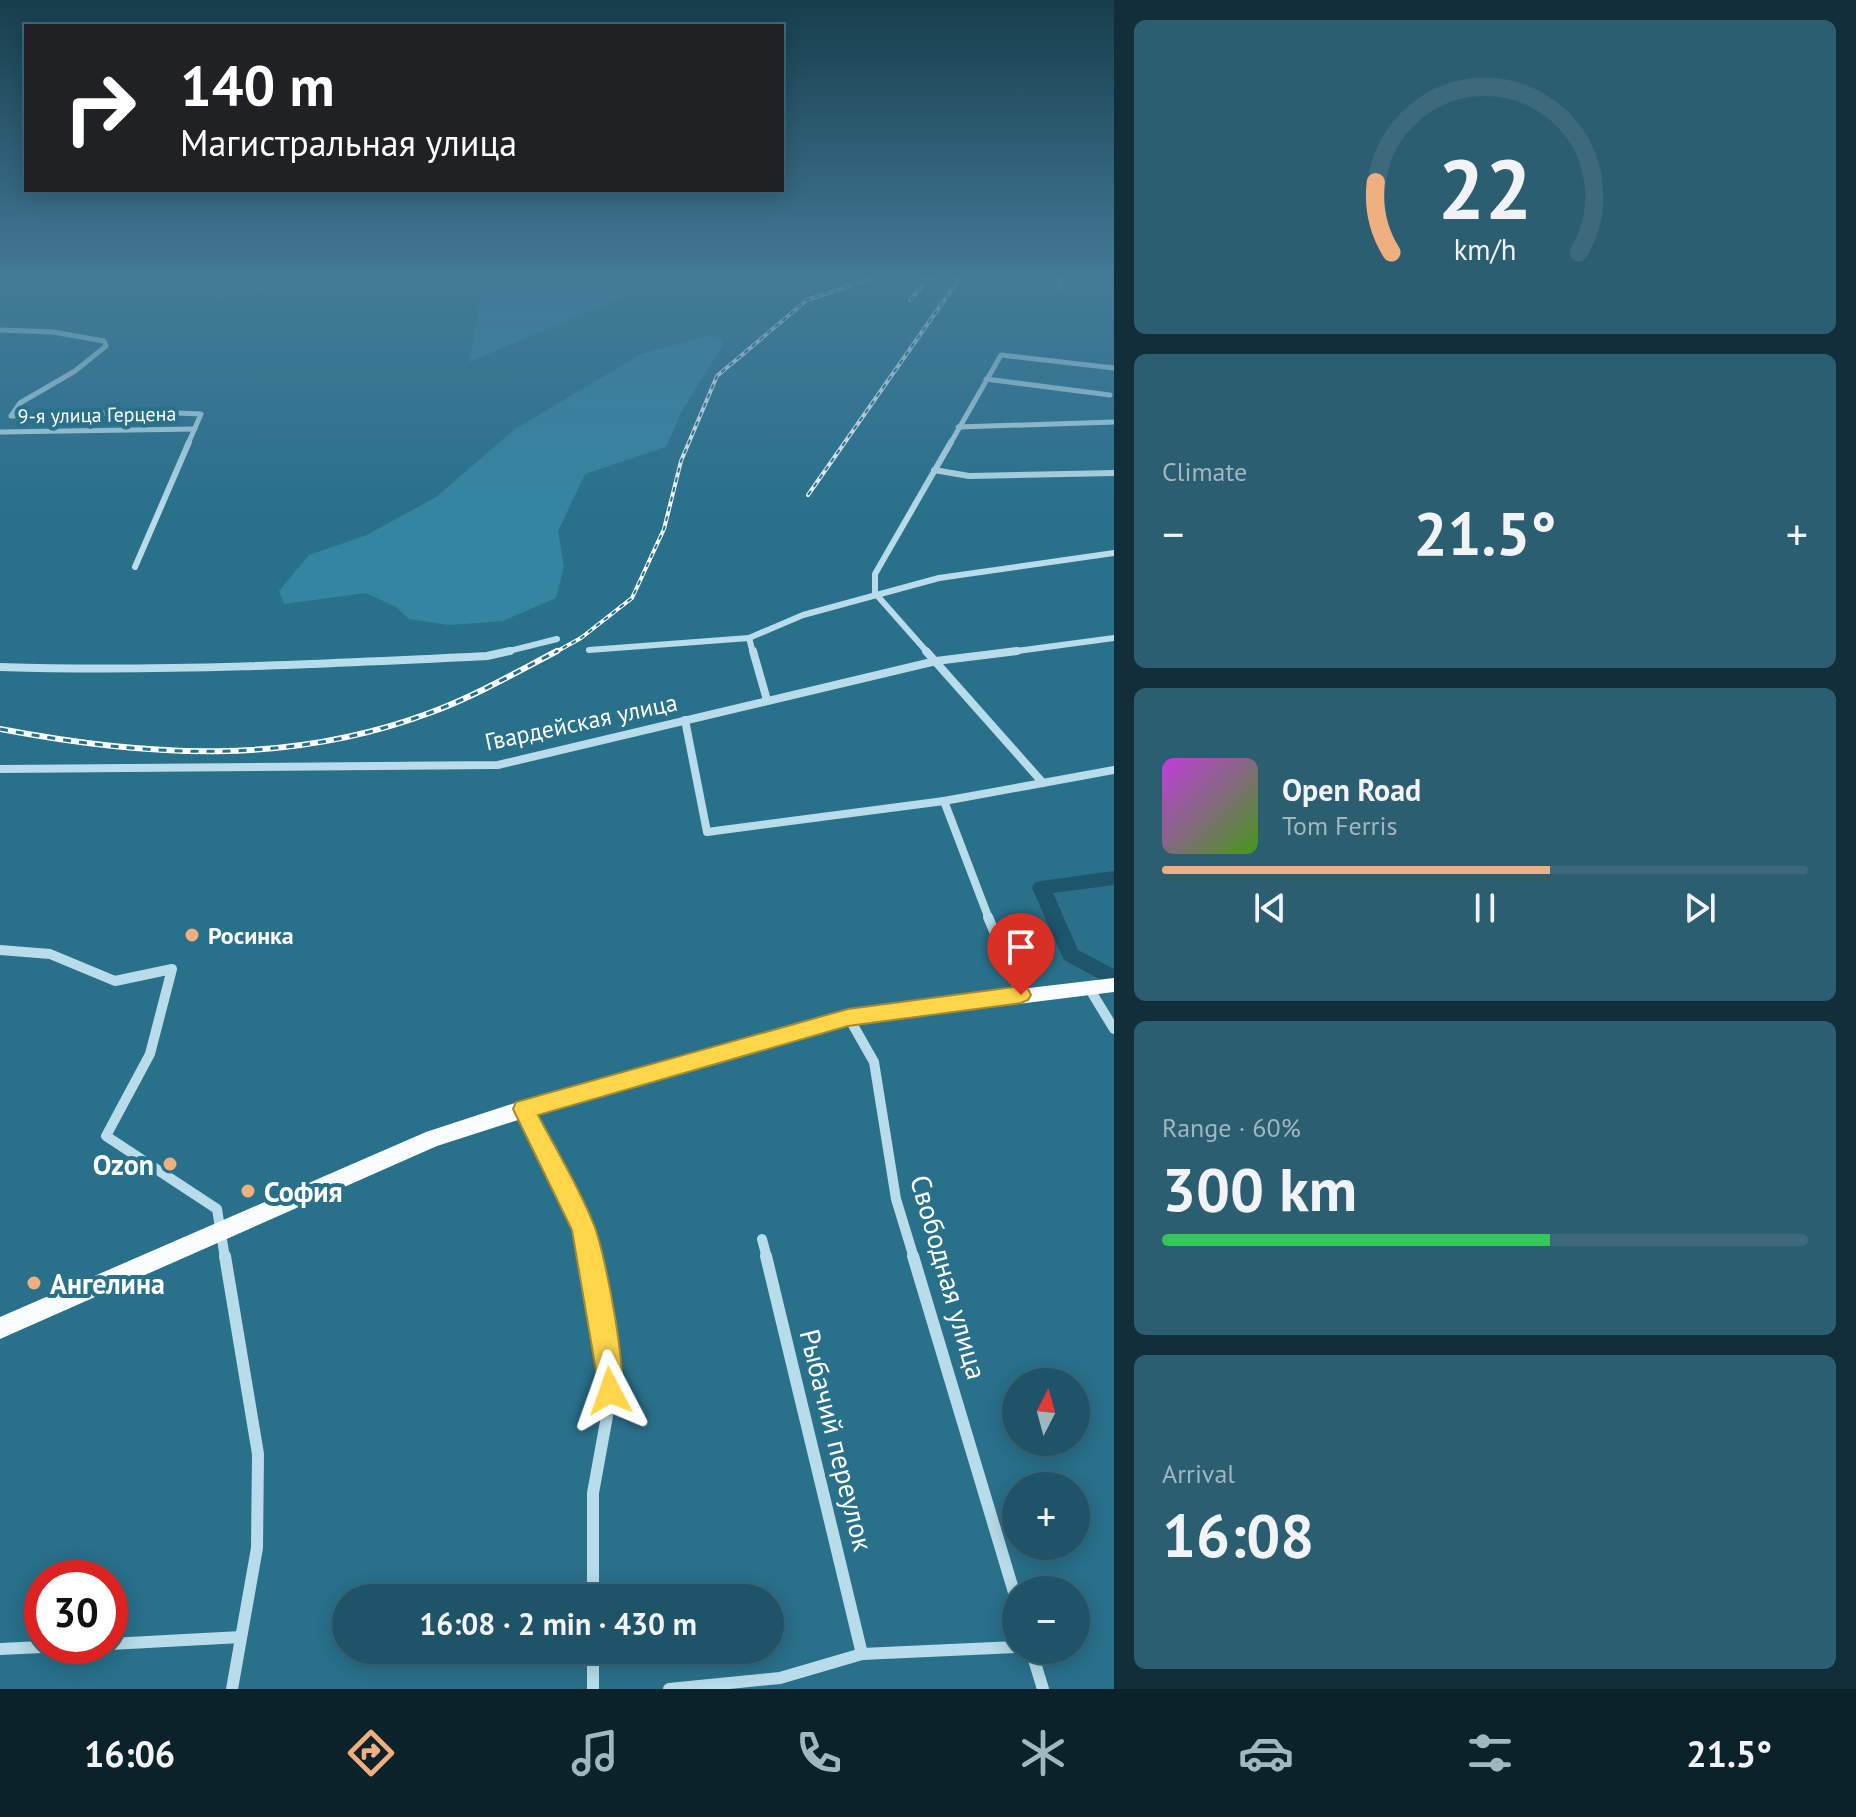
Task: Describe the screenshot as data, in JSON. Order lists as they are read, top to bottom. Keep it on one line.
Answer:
{"streets":{"street":["9-я улица Герцена","Гвардейская улица","Свободная улица","Рыбачий переулок"]},"places":["Росинка","Ozon","София","Ангелина"],"north":"top","page":{"turn":["140 m","Магистральная улица"],"tile":["Climate",["Range · 60%","300 km"],["Arrival","16:08"]],"heat":["−","21.5°","+"],"song":["Open Road","Tom Ferris"],"map_buttons":["+","−"],"limit":"30","trip":"16:08 · 2 min · 430 m","tabs":["16:06","21.5°"],"gauge":["22","km/h"]}}
